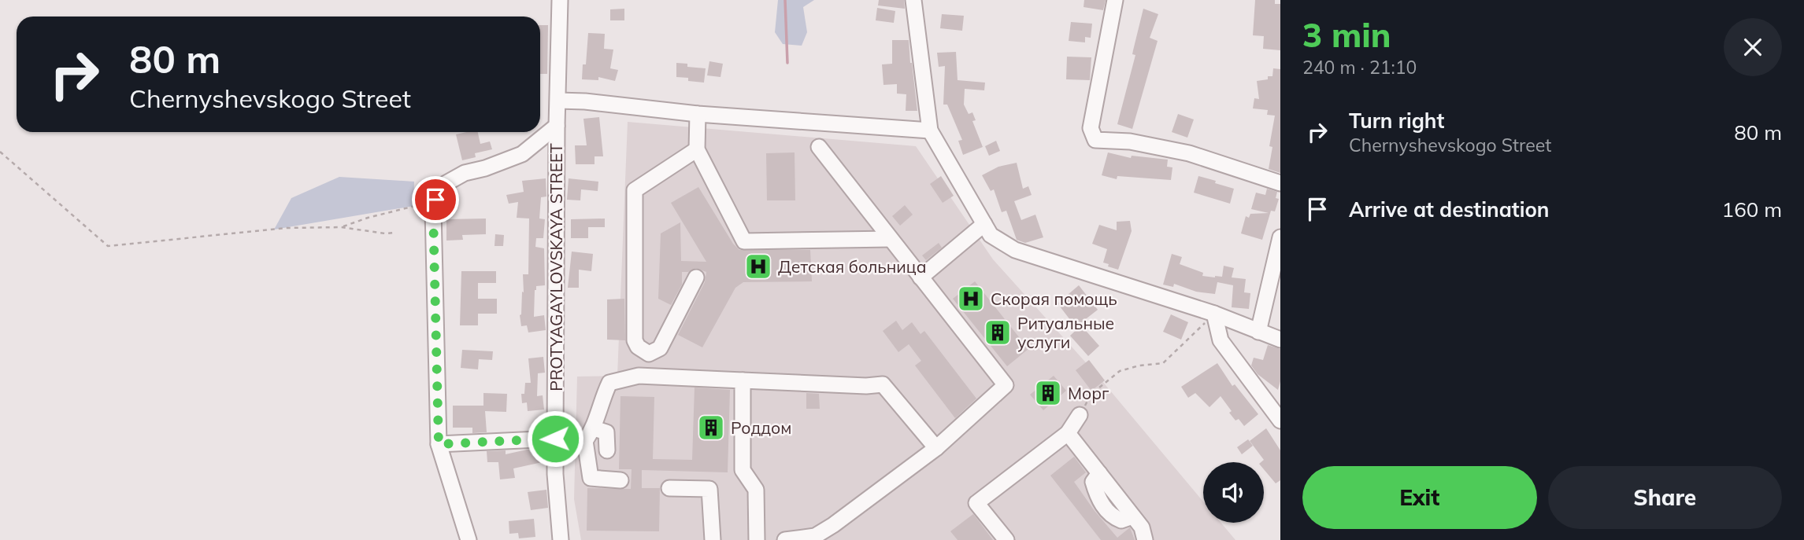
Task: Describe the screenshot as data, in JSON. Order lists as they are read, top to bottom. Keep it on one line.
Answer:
{"streets":{"street":["PROTYAGAYLOVSKAYA STREET"]},"places":{"hospital":["Детская больница","Скорая помощь"],"building":["Ритуальные услуги","Морг","Роддом"]},"page":{"heading":["3 min","240 m · 21:10"],"turn":["80 m","Chernyshevskogo Street"],"list":[{"name":"Turn right","note":"Chernyshevskogo Street","value":"80 m"},{"name":"Arrive at destination","value":"160 m"}],"buttons":["Exit","Share"]}}
